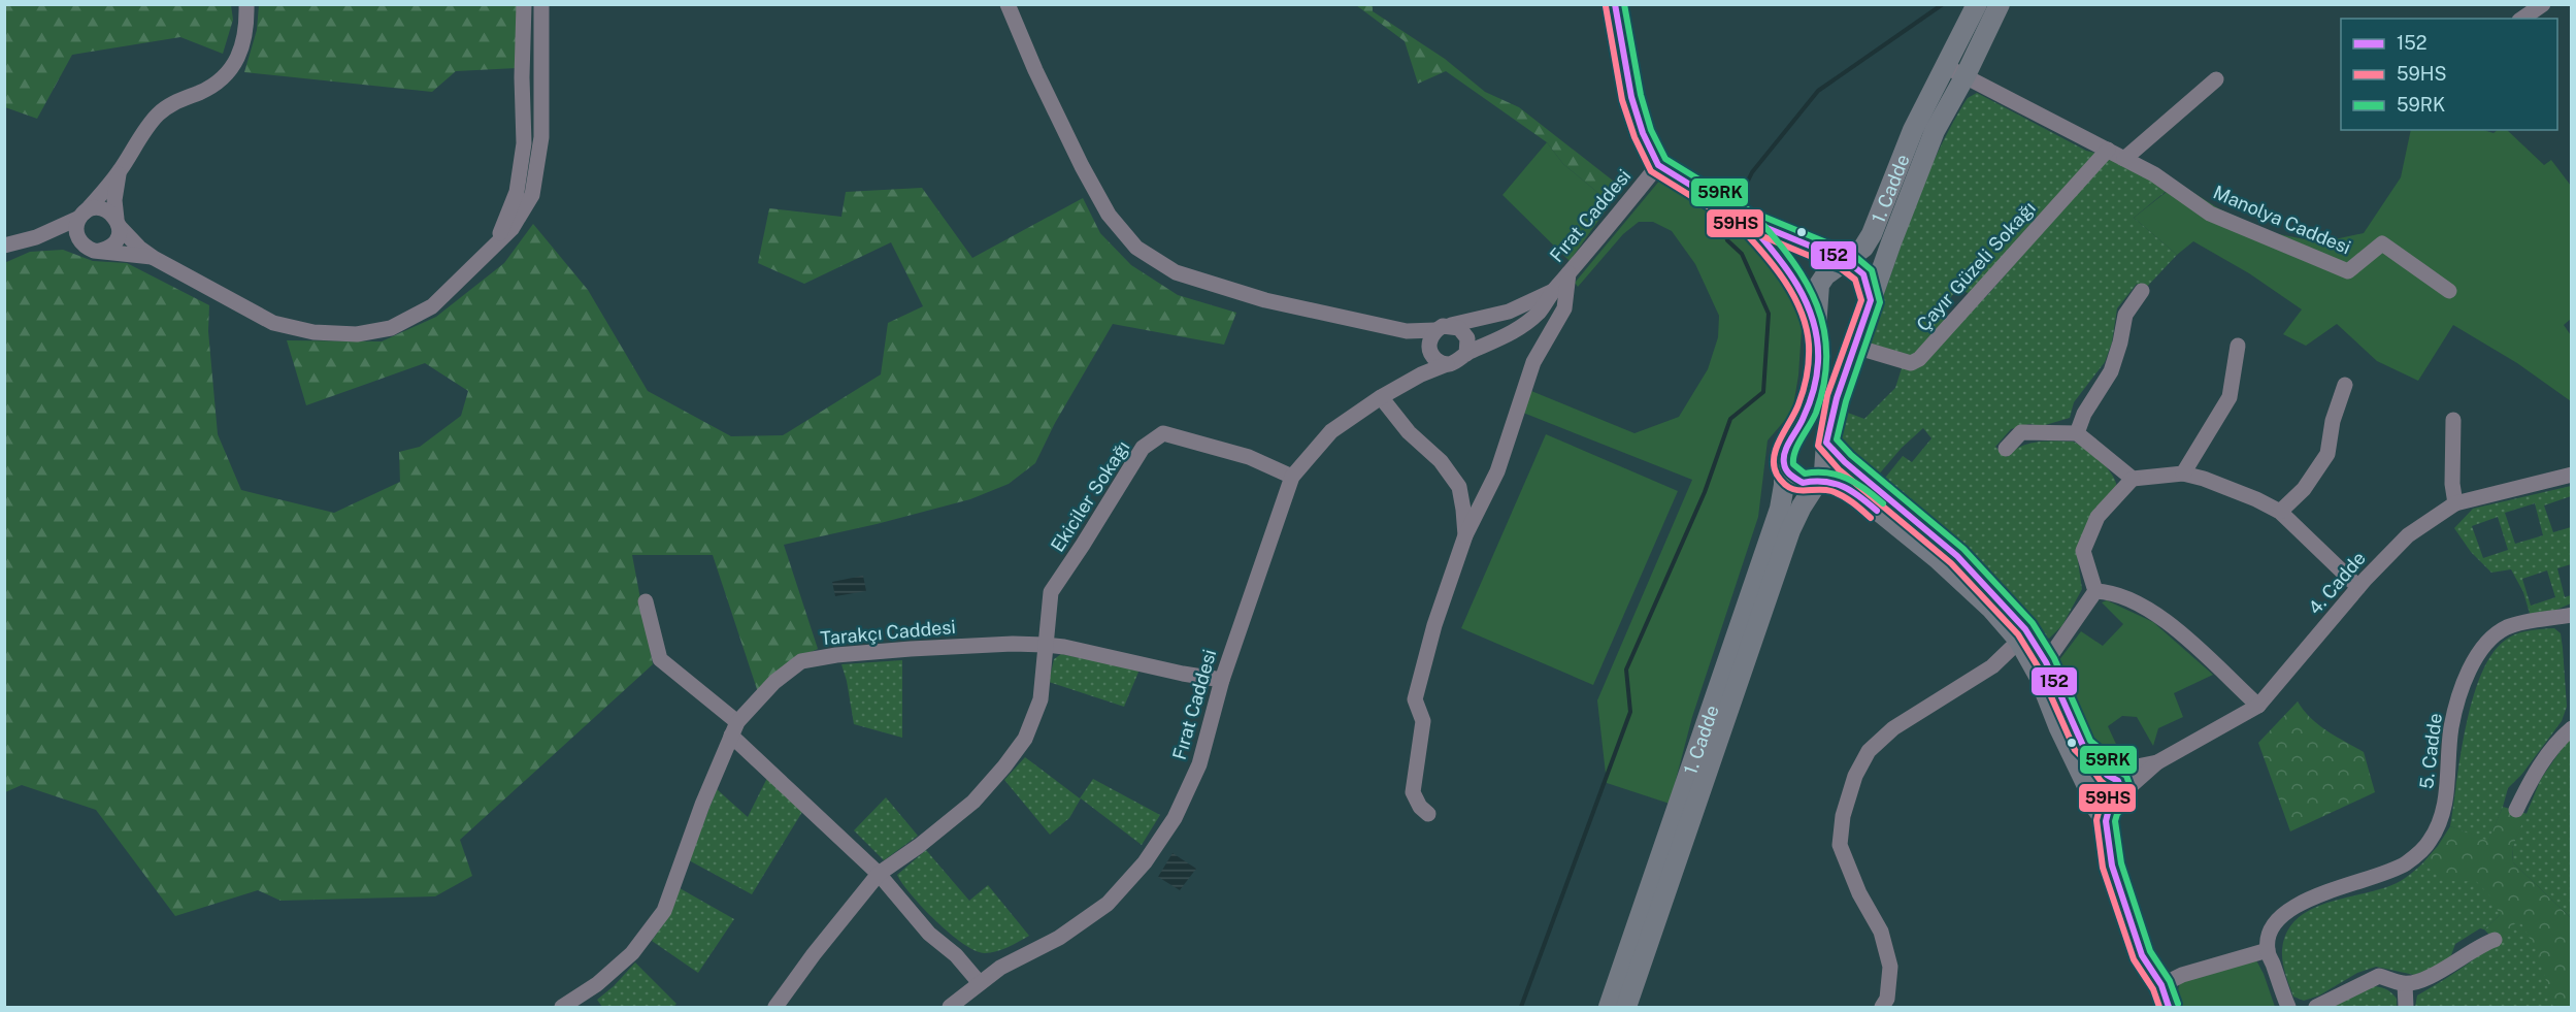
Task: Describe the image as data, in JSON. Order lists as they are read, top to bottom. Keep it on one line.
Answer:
{"streets":{"main road":["1. Cadde"],"street":["Fırat Caddesi","Manolya Caddesi","Çayır Güzeli Sokağı","Ekiciler Sokağı","4. Cadde","Tarakçı Caddesi","5. Cadde"]},"crossings":[["1. Cadde","Manolya Caddesi"],["1. Cadde","Çayır Güzeli Sokağı"],["Fırat Caddesi","Ekiciler Sokağı"],["Fırat Caddesi","Tarakçı Caddesi"],["Manolya Caddesi","Çayır Güzeli Sokağı"],["Ekiciler Sokağı","Tarakçı Caddesi"]],"lines":["transit line 152","transit line 59RK","transit line 59HS"],"legend":["152","59HS","59RK"]}
